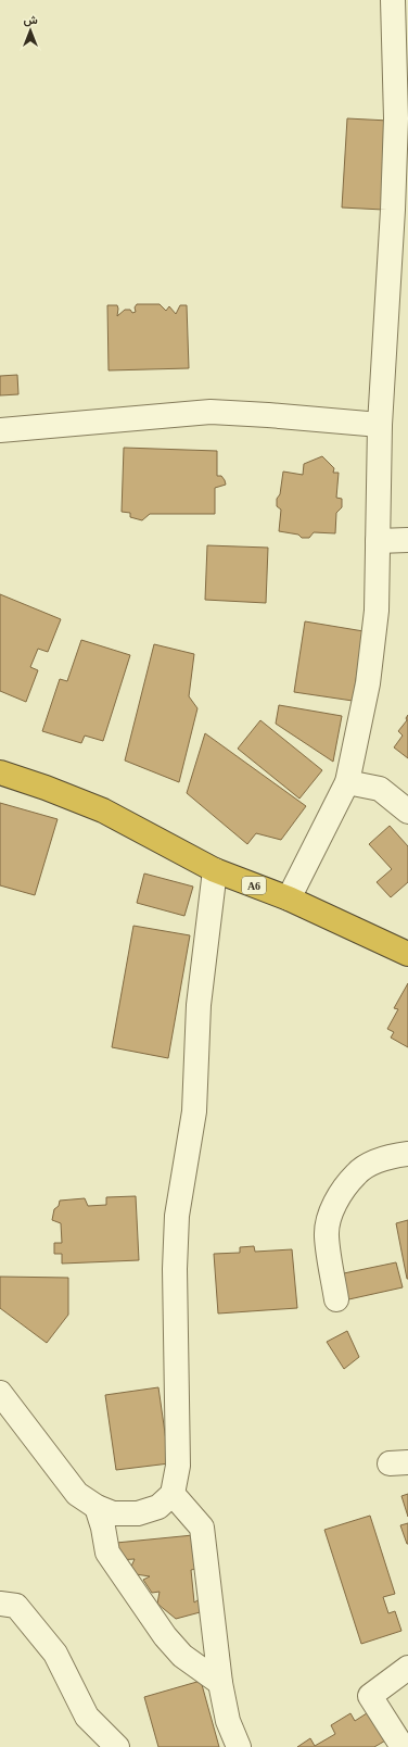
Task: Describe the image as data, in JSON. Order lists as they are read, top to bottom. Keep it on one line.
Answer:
{"streets":{"highway":["A6"]},"north":"top"}
